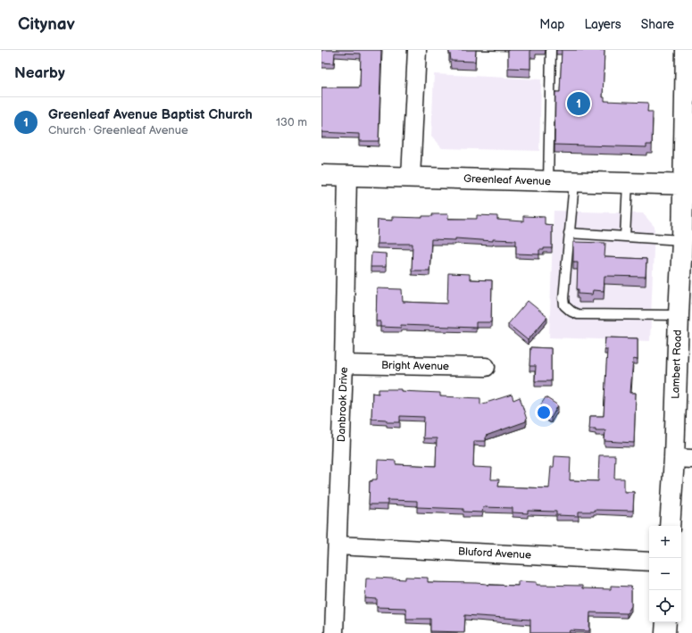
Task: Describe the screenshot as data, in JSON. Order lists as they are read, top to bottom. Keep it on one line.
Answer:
{"streets":{"main road":["Greenleaf Avenue","Lambert Road"],"street":["Bright Avenue","Danbrook Drive","Bluford Avenue"]},"crossings":[["Greenleaf Avenue","Lambert Road"],["Greenleaf Avenue","Danbrook Drive"],["Bright Avenue","Danbrook Drive"],["Danbrook Drive","Bluford Avenue"]],"page":{"header":"Citynav","nav":["Map","Layers","Share"],"heading":"Nearby","pins":"1","list":[{"mark":"1","name":"Greenleaf Avenue Baptist Church","note":"Church · Greenleaf Avenue","value":"130 m"}],"map_buttons":["+","−"]}}
